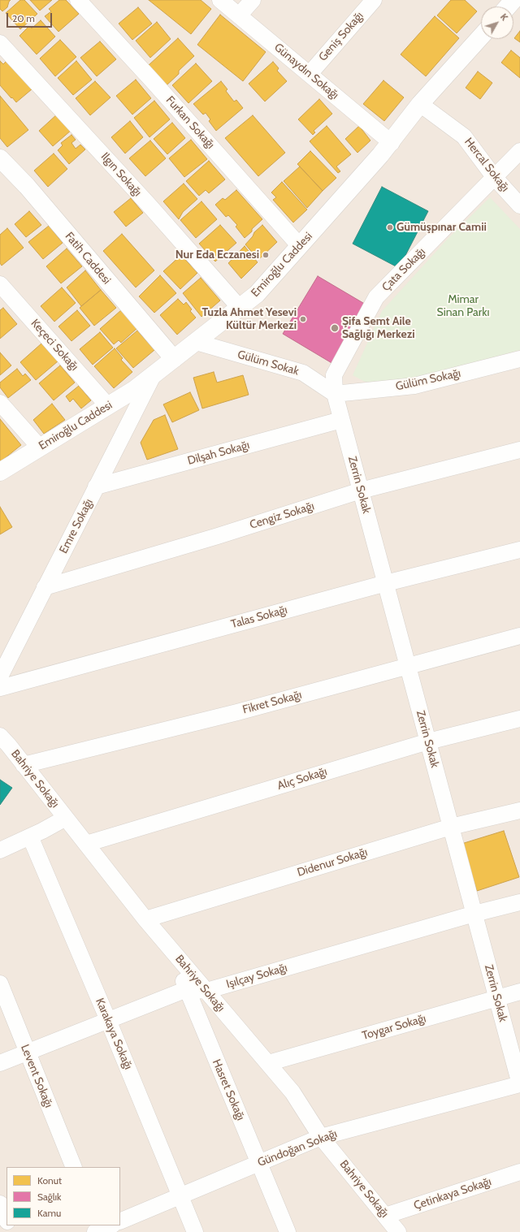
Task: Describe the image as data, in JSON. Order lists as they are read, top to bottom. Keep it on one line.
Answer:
{"streets":{"street":["Geniş Sokağı","Günaydın Sokağı","Furkan Sokağı","Hercal Sokağı","Ilgın Sokağı","Fatih Caddesi","Emiroğlu Caddesi","Çata Sokağı","Keçeci Sokağı","Gülüm Sokak","Gülüm Sokağı","Dilşah Sokağı","Zerrin Sokak","Cengiz Sokağı","Emre Sokağı","Talas Sokağı","Fikret Sokağı","Bahriye Sokağı","Alıç Sokağı","Didenur Sokağı","Işılçay Sokağı","Toygar Sokağı","Karakaya Sokağı","Levent Sokağı","Hasret Sokağı","Gündoğan Sokağı","Çetinkaya Sokağı"]},"crossings":[["Geniş Sokağı","Günaydın Sokağı"],["Günaydın Sokağı","Emiroğlu Caddesi"],["Furkan Sokağı","Emiroğlu Caddesi"],["Hercal Sokağı","Emiroğlu Caddesi"],["Hercal Sokağı","Çata Sokağı"],["Ilgın Sokağı","Emiroğlu Caddesi"],["Fatih Caddesi","Emiroğlu Caddesi"],["Emiroğlu Caddesi","Keçeci Sokağı"],["Emiroğlu Caddesi","Gülüm Sokak"],["Emiroğlu Caddesi","Emre Sokağı"],["Çata Sokağı","Gülüm Sokak"],["Çata Sokağı","Gülüm Sokağı"],["Çata Sokağı","Zerrin Sokak"],["Gülüm Sokak","Gülüm Sokağı"],["Gülüm Sokak","Zerrin Sokak"],["Gülüm Sokağı","Zerrin Sokak"],["Dilşah Sokağı","Zerrin Sokak"],["Dilşah Sokağı","Emre Sokağı"],["Zerrin Sokak","Cengiz Sokağı"],["Zerrin Sokak","Talas Sokağı"],["Zerrin Sokak","Fikret Sokağı"],["Zerrin Sokak","Alıç Sokağı"],["Zerrin Sokak","Didenur Sokağı"],["Zerrin Sokak","Işılçay Sokağı"],["Zerrin Sokak","Toygar Sokağı"],["Zerrin Sokak","Gündoğan Sokağı"],["Cengiz Sokağı","Emre Sokağı"],["Fikret Sokağı","Bahriye Sokağı"],["Bahriye Sokağı","Alıç Sokağı"],["Bahriye Sokağı","Didenur Sokağı"],["Bahriye Sokağı","Işılçay Sokağı"],["Bahriye Sokağı","Toygar Sokağı"],["Bahriye Sokağı","Hasret Sokağı"],["Bahriye Sokağı","Gündoğan Sokağı"],["Bahriye Sokağı","Çetinkaya Sokağı"],["Işılçay Sokağı","Karakaya Sokağı"],["Işılçay Sokağı","Levent Sokağı"],["Işılçay Sokağı","Hasret Sokağı"],["Karakaya Sokağı","Gündoğan Sokağı"],["Hasret Sokağı","Gündoğan Sokağı"]],"parks":["Mimar Sinan Parkı"],"places":["Gümüşpınar Camii","Nur Eda Eczanesi","Tuzla Ahmet Yesevi Kültür Merkezi","Şifa Semt Aile Sağlığı Merkezi"],"legend":["Konut","Sağlık","Kamu"],"scale_bar":"20 m","north":"top right"}
